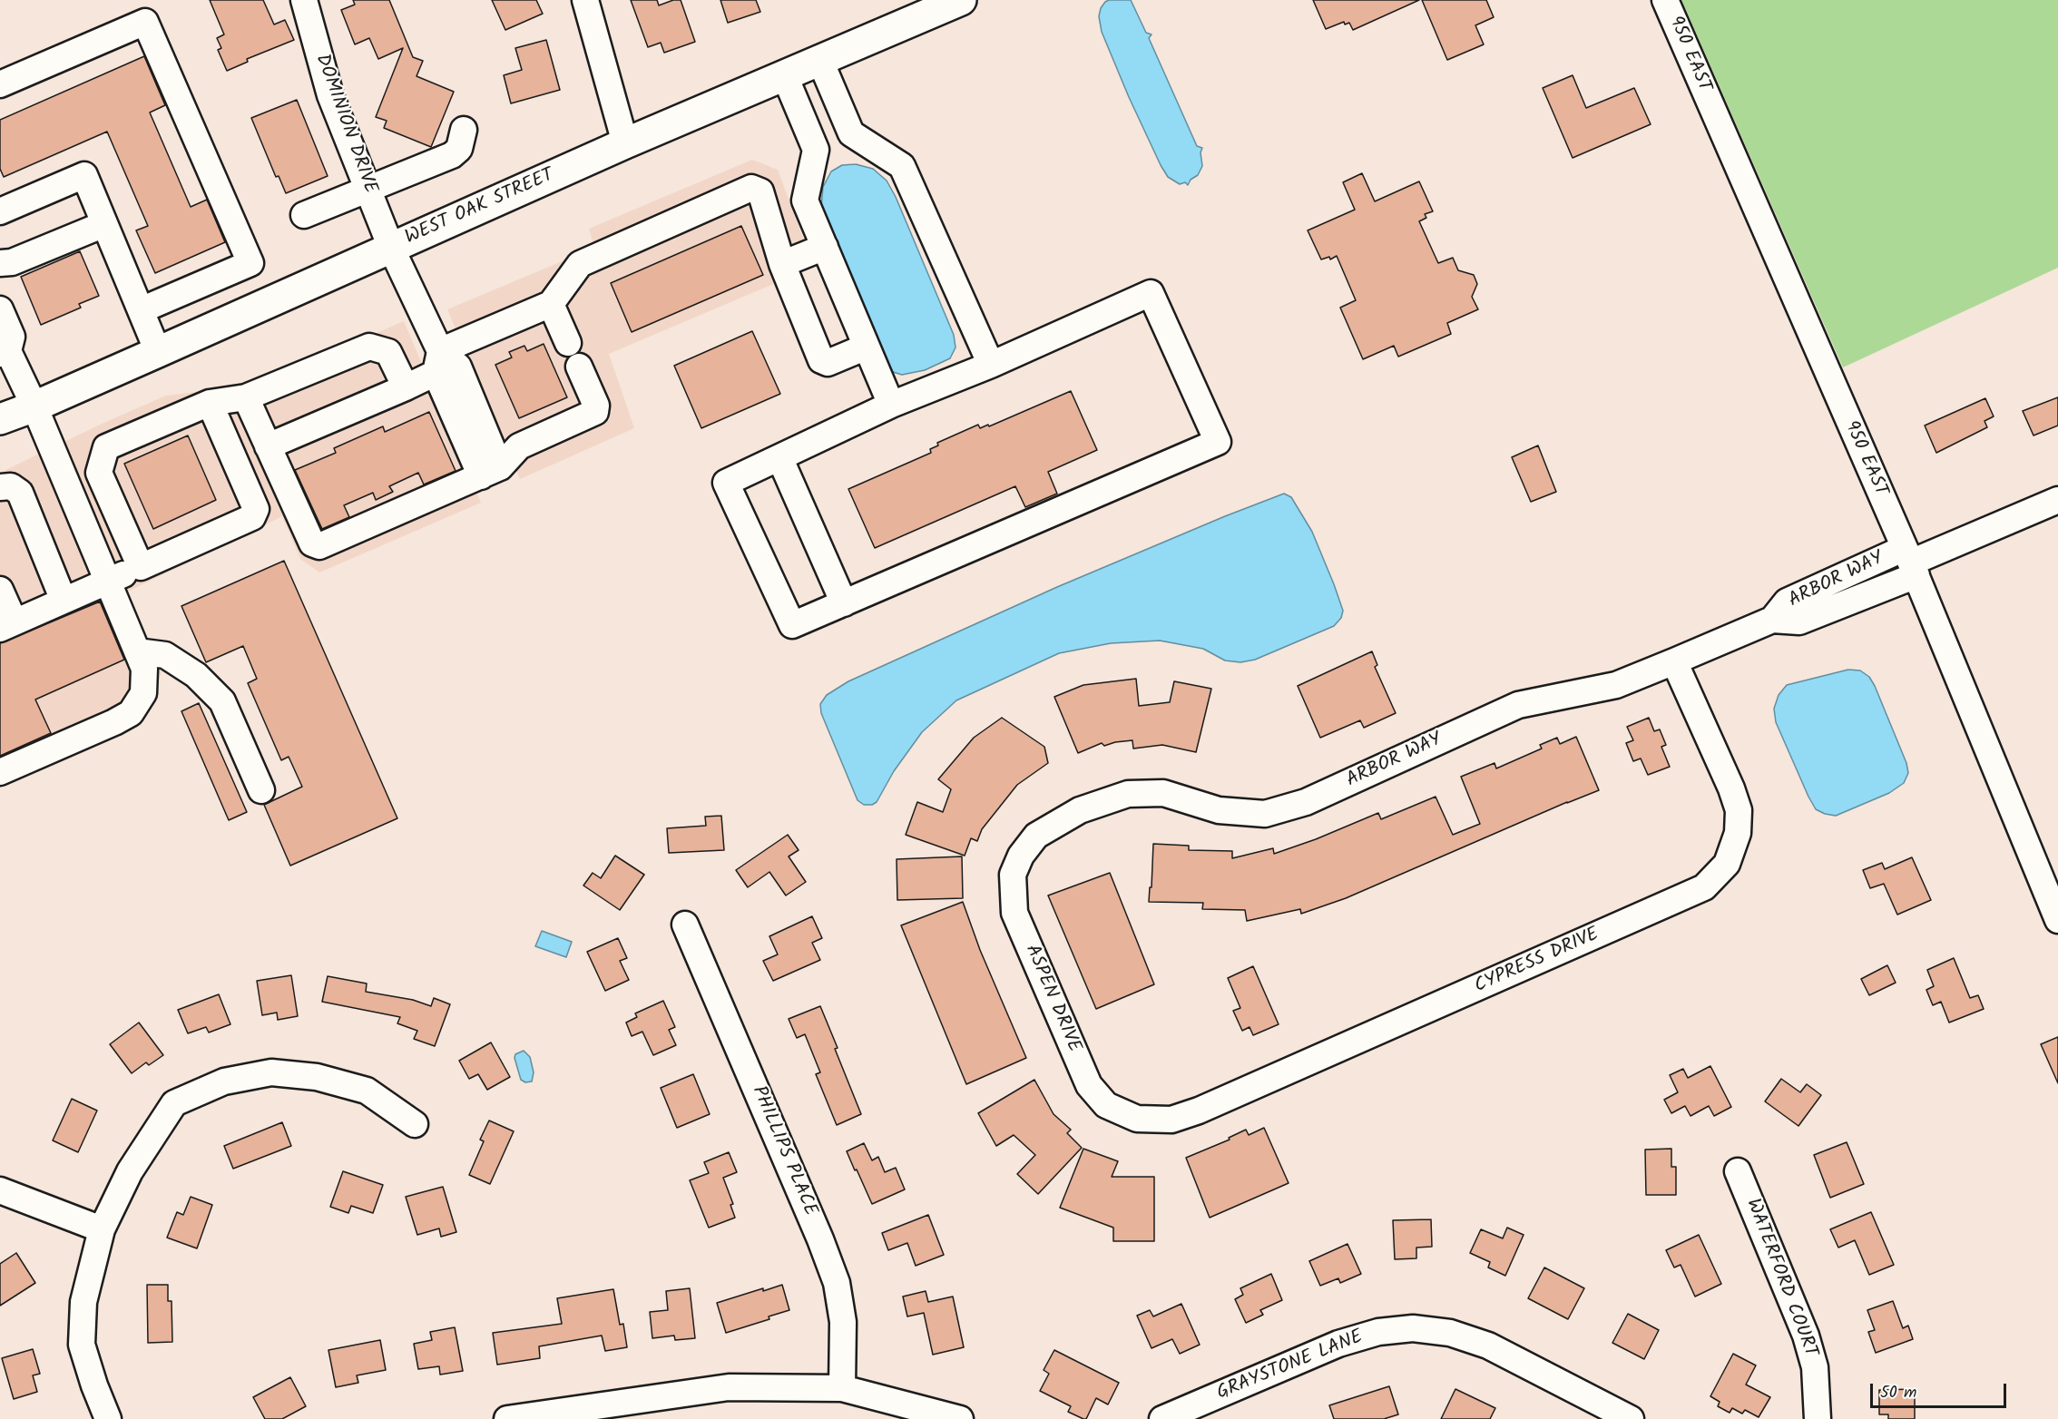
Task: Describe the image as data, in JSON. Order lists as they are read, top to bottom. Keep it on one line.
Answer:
{"streets":{"main road":["WEST OAK STREET"],"street":["950 EAST","DOMINION DRIVE","ARBOR WAY","CYPRESS DRIVE","ASPEN DRIVE","PHILLIPS PLACE","WATERFORD COURT","GRAYSTONE LANE"]},"crossings":[["950 EAST","ARBOR WAY"],["DOMINION DRIVE","WEST OAK STREET"],["ARBOR WAY","CYPRESS DRIVE"],["ARBOR WAY","ASPEN DRIVE"],["CYPRESS DRIVE","ASPEN DRIVE"]],"scale_bar":"50 m"}
